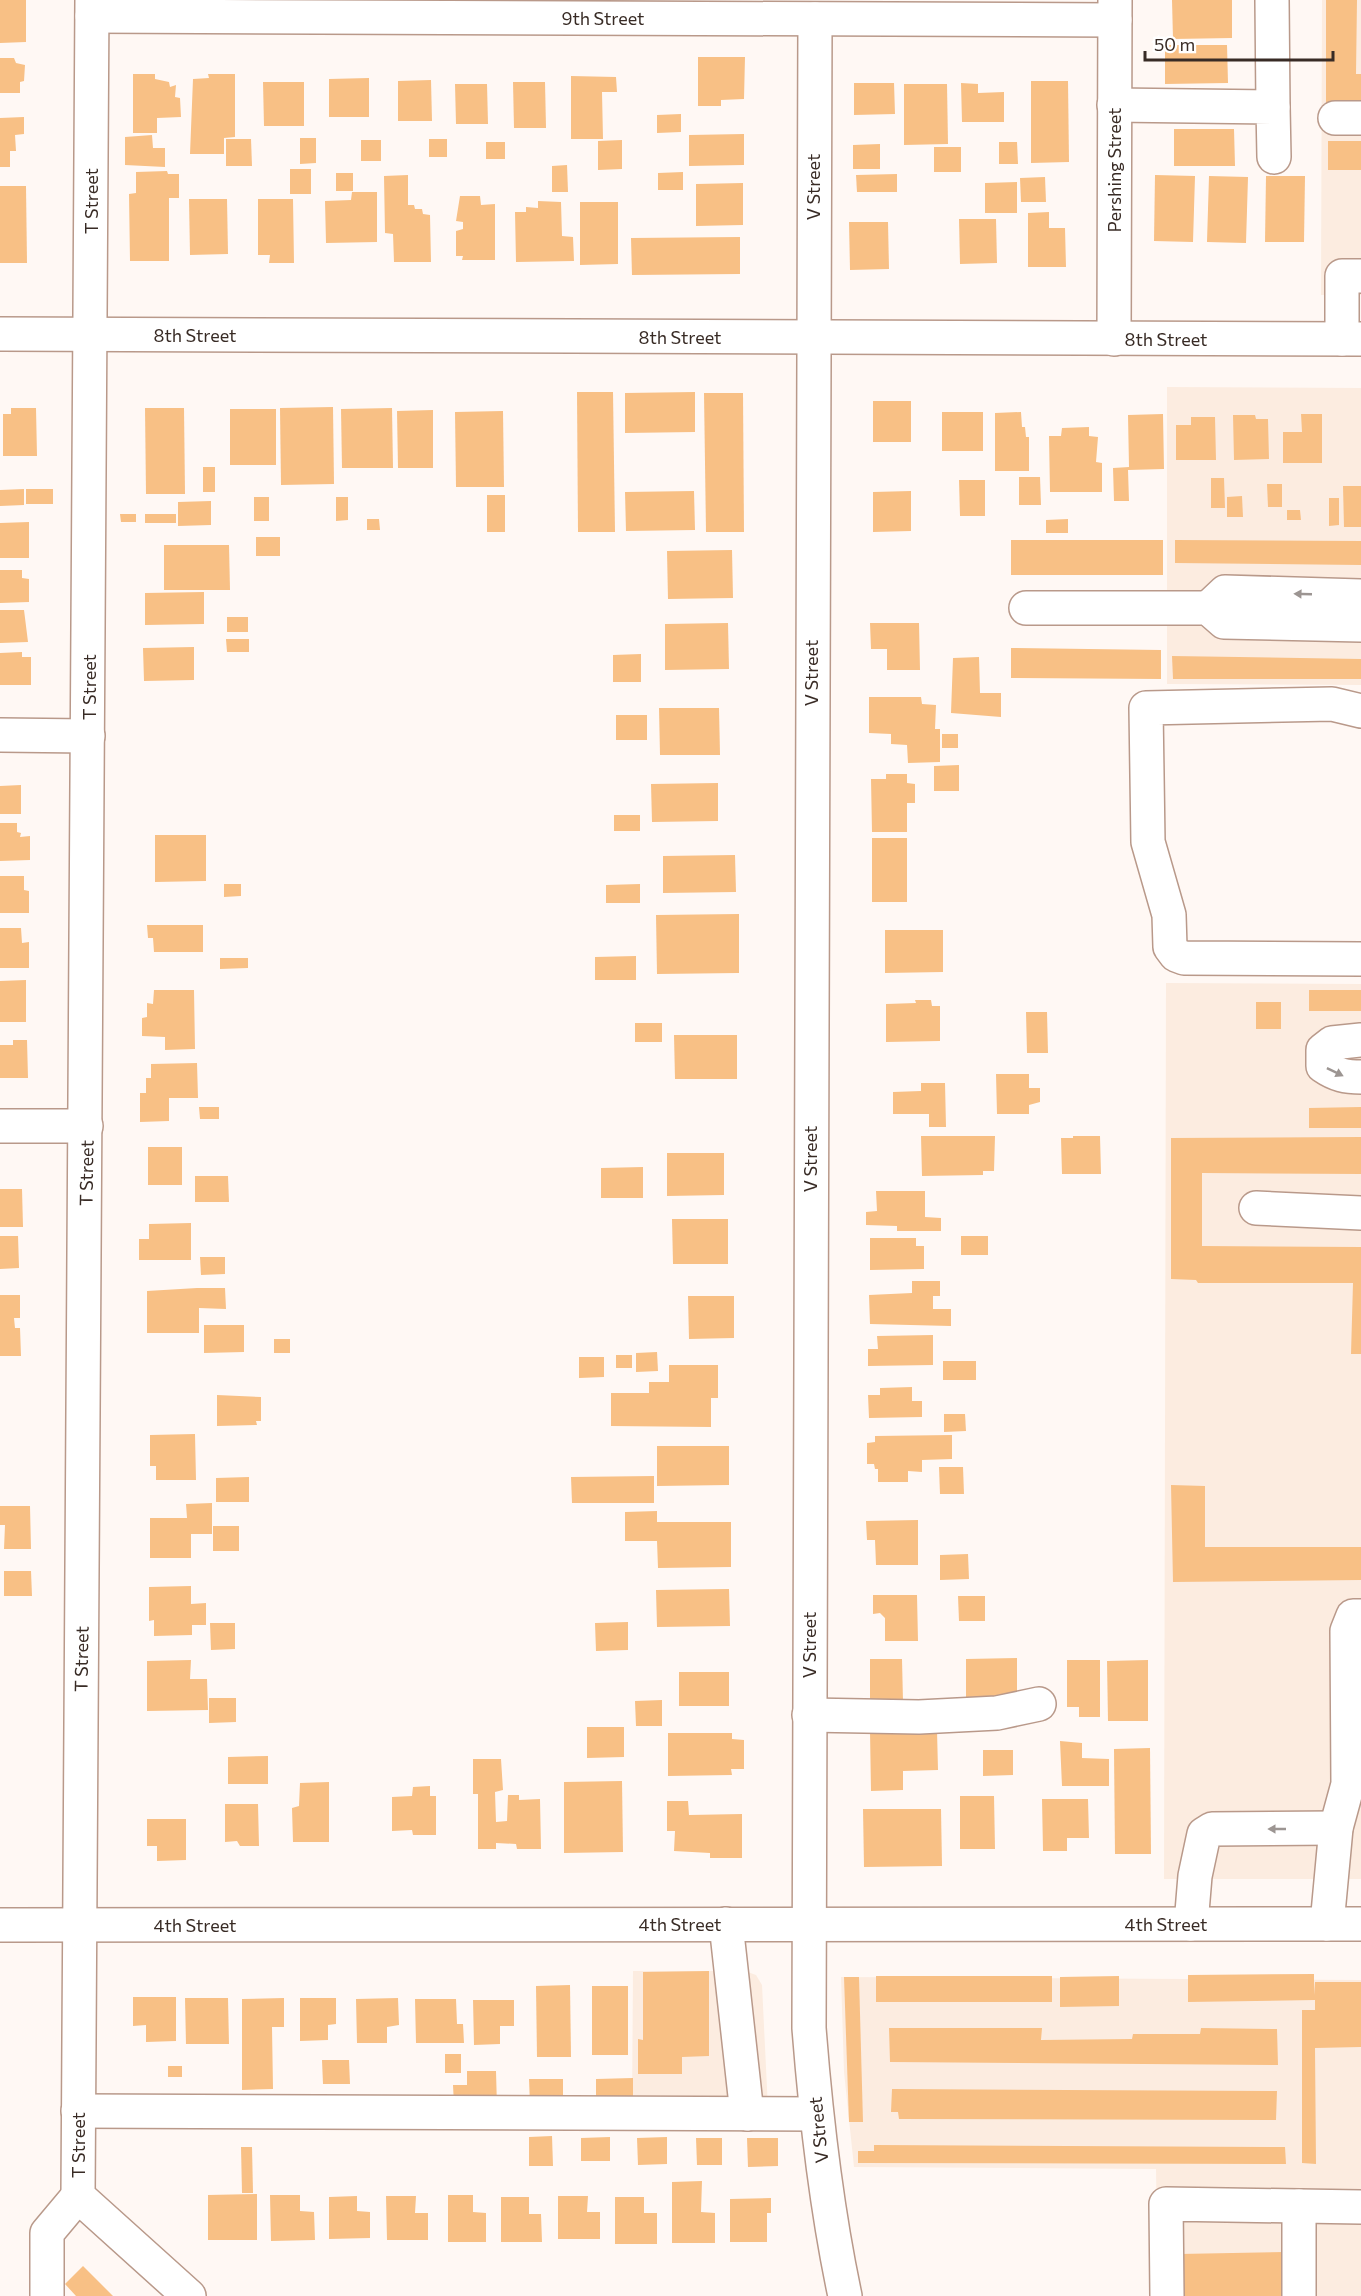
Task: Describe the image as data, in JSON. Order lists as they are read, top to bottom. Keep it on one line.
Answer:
{"streets":{"street":["9th Street","Pershing Street","V Street","T Street","8th Street","4th Street"]},"crossings":[["9th Street","Pershing Street"],["9th Street","V Street"],["9th Street","T Street"],["Pershing Street","8th Street"],["V Street","8th Street"],["V Street","4th Street"],["T Street","8th Street"],["T Street","4th Street"]],"scale_bar":"50 m"}
